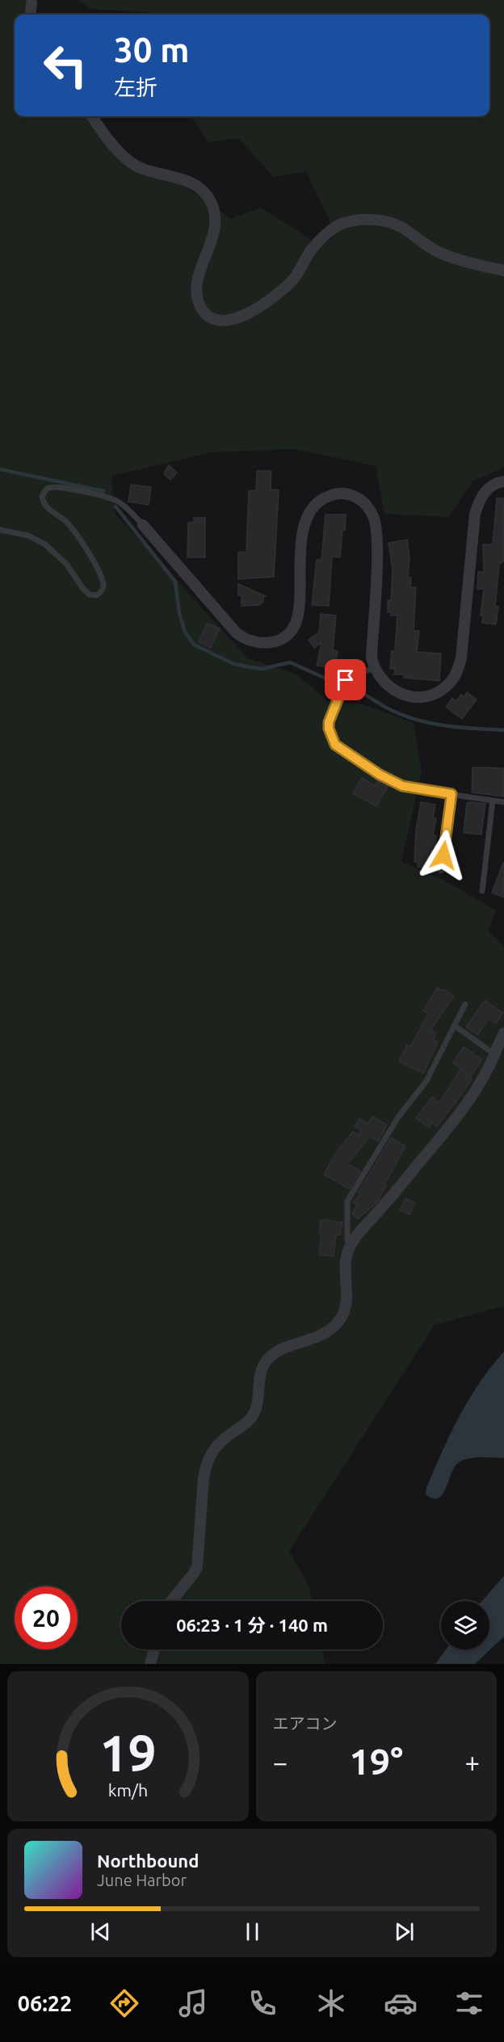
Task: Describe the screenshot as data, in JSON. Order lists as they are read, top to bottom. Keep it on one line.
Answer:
{"page":{"turn":["30 m","左折"],"limit":"20","trip":"06:23 · 1 分 · 140 m","tile":"エアコン","heat":["−","19°","+"],"song":["Northbound","June Harbor"],"tabs":"06:22","gauge":["19","km/h"]}}
